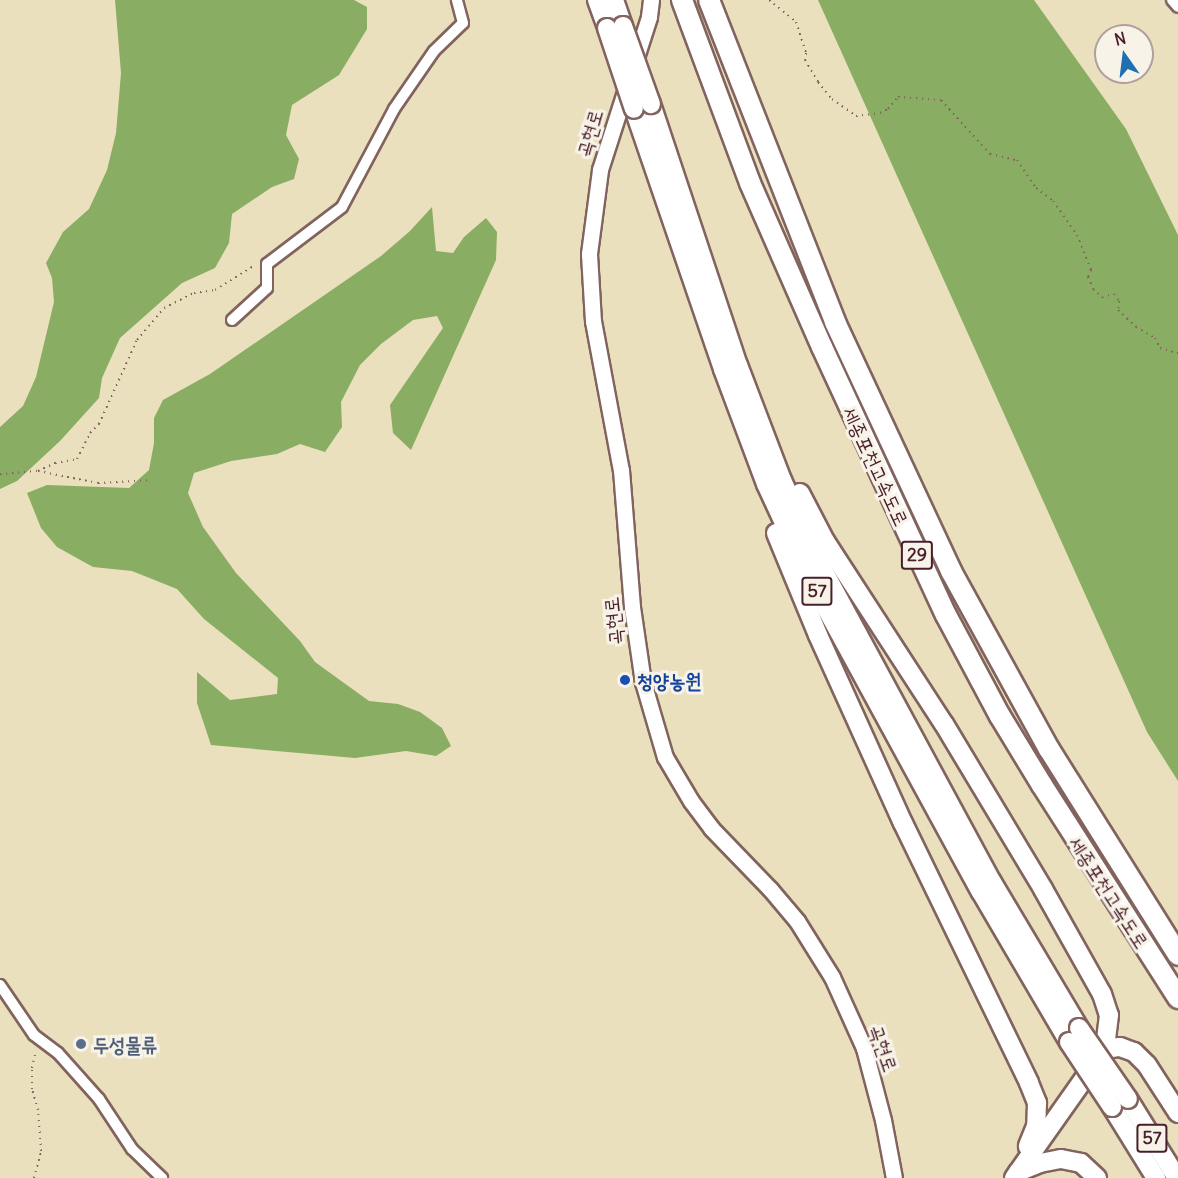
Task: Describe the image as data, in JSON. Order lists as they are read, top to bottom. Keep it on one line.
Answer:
{"streets":{"highway":["세종포천고속도로","29","57"],"main road":["곡현로"]},"places":["청양농원","두성물류"],"north":"top"}
